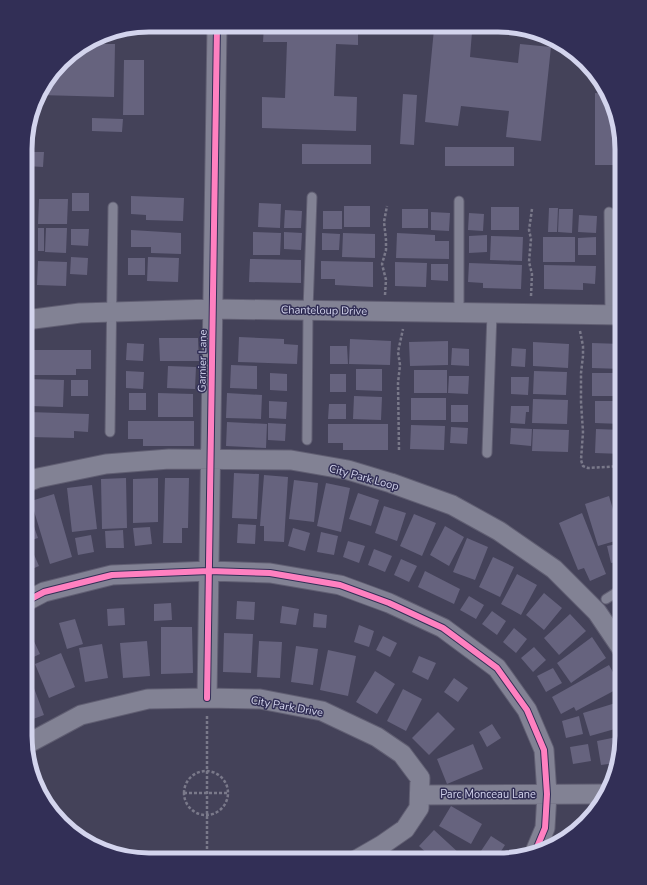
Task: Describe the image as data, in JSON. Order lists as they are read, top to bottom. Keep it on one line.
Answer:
{"streets":{"street":["Chanteloup Drive","Garnier Lane","City Park Loop","City Park Drive","Parc Monceau Lane"]},"crossings":[["Chanteloup Drive","Garnier Lane"],["Garnier Lane","City Park Loop"],["Garnier Lane","City Park Drive"],["City Park Drive","Parc Monceau Lane"]]}
